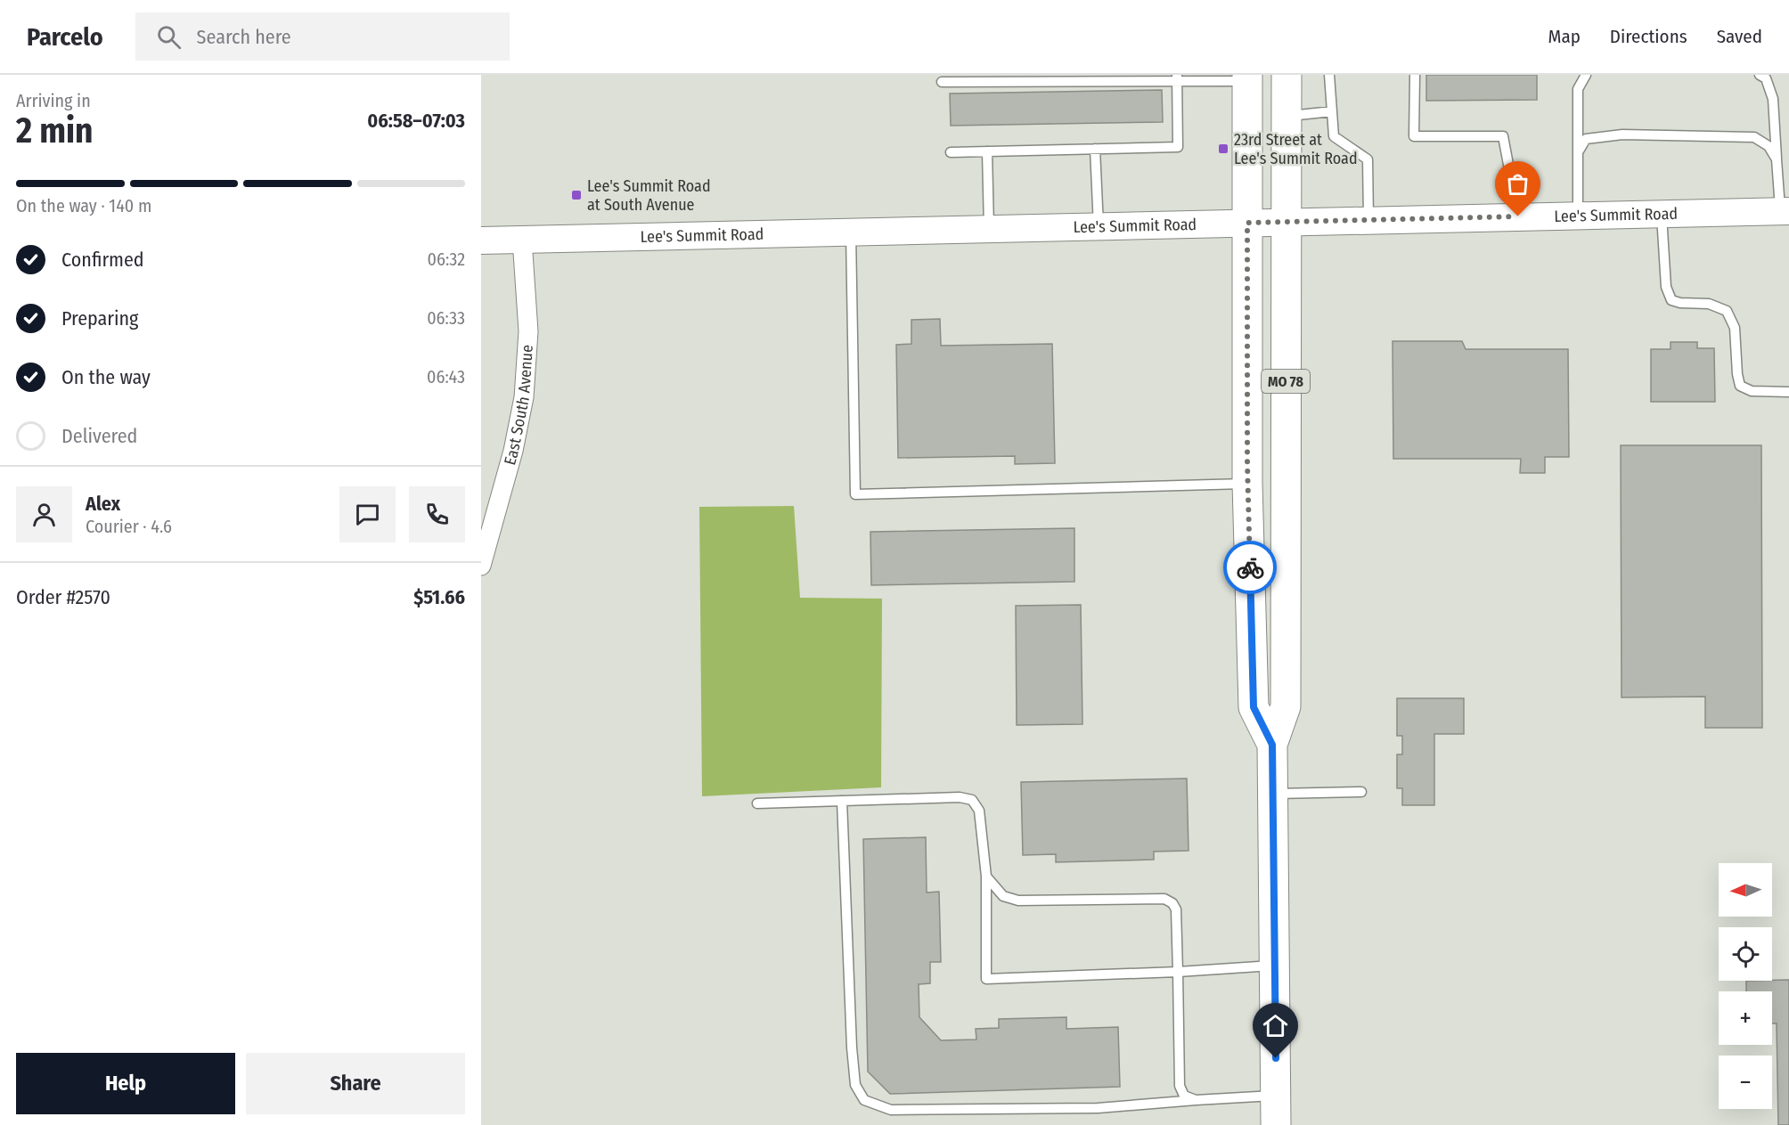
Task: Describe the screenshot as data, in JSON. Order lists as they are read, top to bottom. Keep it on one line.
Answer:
{"streets":{"main road":["Lee's Summit Road","MO 78"],"street":["East South Avenue"]},"crossings":[["Lee's Summit Road","MO 78"],["Lee's Summit Road","East South Avenue"]],"places":{"transit":["23rd Street at Lee's Summit Road","Lee's Summit Road at South Avenue"]},"north":"left","page":{"header":"Parcelo","search":"Search here","nav":["Map","Directions","Saved"],"heading":["2 min","Arriving in","06:58–07:03"],"panel":["Alex","Courier · 4.6","Order #2570","$51.66"],"bar":"On the way · 140 m","list":[["Confirmed","06:32"],["Preparing","06:33"],["On the way","06:43"],"Delivered"],"map_buttons":["+","−"],"buttons":["Help","Share"]}}
